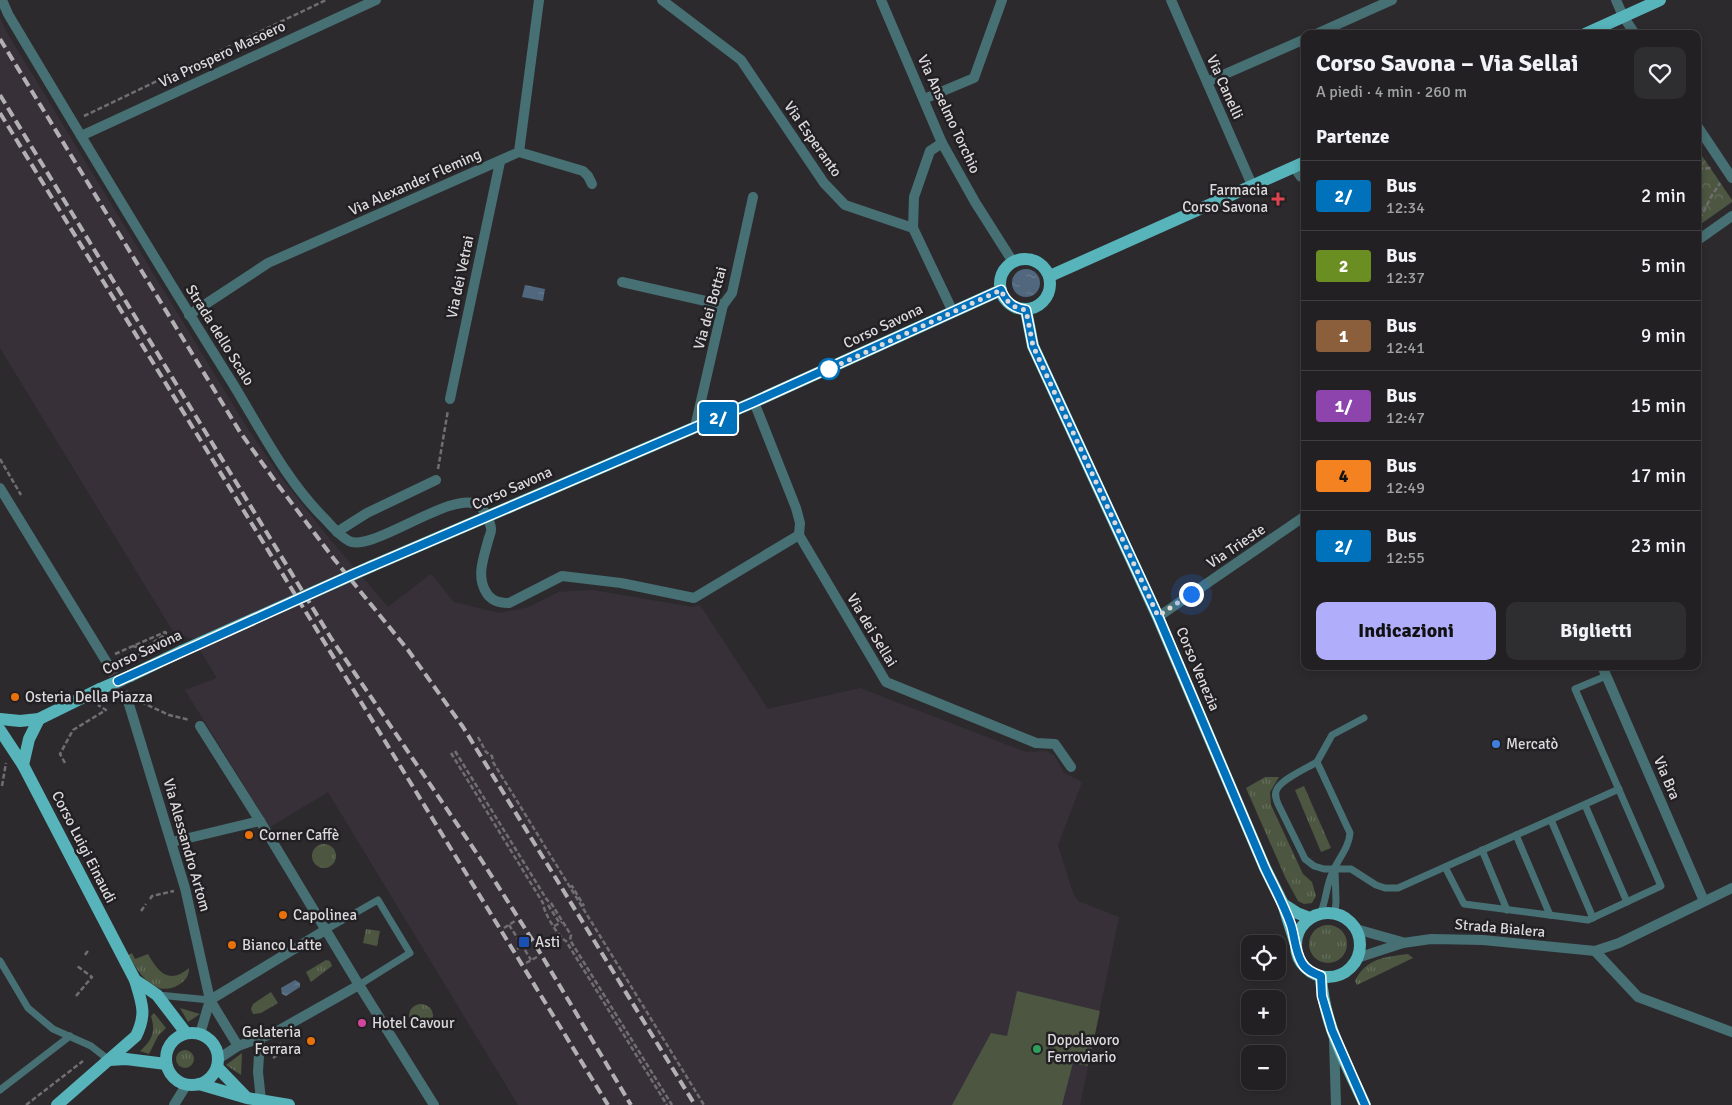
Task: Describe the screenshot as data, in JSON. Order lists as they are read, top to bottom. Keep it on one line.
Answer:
{"streets":{"main road":["Corso Savona","Corso Venezia","Corso Luigi Einaudi"],"street":["Via Prospero Masoero","Via Canelli","Via Anselmo Torchio","Via Esperanto","Via Alexander Fleming","Via dei Vetrai","Via dei Bottai","Strada dello Scalo","Via Trieste","Via dei Sellai","Via Bra","Via Alessandro Artom","Strada Bialera"]},"crossings":[["Via Prospero Masoero","Strada dello Scalo"],["Via Anselmo Torchio","Corso Savona"],["Via Anselmo Torchio","Corso Venezia"],["Via Alexander Fleming","Via dei Vetrai"],["Via Alexander Fleming","Strada dello Scalo"],["Via dei Bottai","Corso Savona"],["Corso Savona","Strada dello Scalo"],["Corso Savona","Via dei Sellai"],["Corso Savona","Corso Venezia"],["Via Trieste","Corso Venezia"],["Corso Venezia","Strada Bialera"],["Via Bra","Strada Bialera"]],"places":{"health":["Farmacia Corso Savona"],"other":["Osteria Della Piazza","Mercatò","Corner Caffè","Capolinea","Bianco Latte","Hotel Cavour","Gelateria Ferrara","Dopolavoro Ferroviario"],"transit":["Asti"]},"lines":["bus line 2/"],"page":{"on_map":"2/","heading":[["Corso Savona – Via Sellai","A piedi · 4 min · 260 m"],"Partenze"],"list":[{"mark":"2/","name":"Bus","note":"12:34","value":"2 min"},{"mark":"2","name":"Bus","note":"12:37","value":"5 min"},{"mark":"1","name":"Bus","note":"12:41","value":"9 min"},{"mark":"1/","name":"Bus","note":"12:47","value":"15 min"},{"mark":"4","name":"Bus","note":"12:49","value":"17 min"},{"mark":"2/","name":"Bus","note":"12:55","value":"23 min"}],"buttons":["Indicazioni","Biglietti"],"map_buttons":["+","−"]}}
